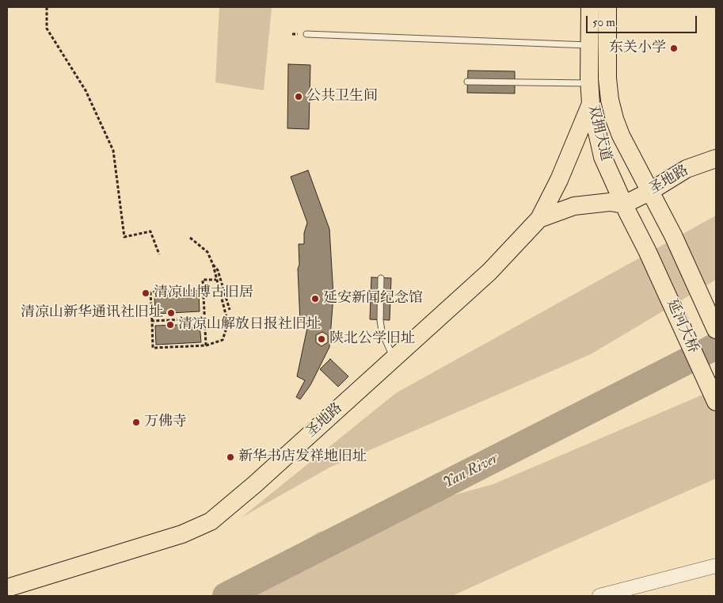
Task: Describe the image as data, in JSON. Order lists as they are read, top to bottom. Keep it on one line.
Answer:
{"streets":{"main road":["双拥大道","圣地路","延河大桥"]},"crossings":[["双拥大道","圣地路"],["双拥大道","延河大桥"]],"water":["Yan River"],"places":["东关小学","公共卫生间","清凉山博古旧居","延安新闻纪念馆","清凉山新华通讯社旧址","清凉山解放日报社旧址","陕北公学旧址","万佛寺","新华书店发祥地旧址"],"scale_bar":"50 m"}
